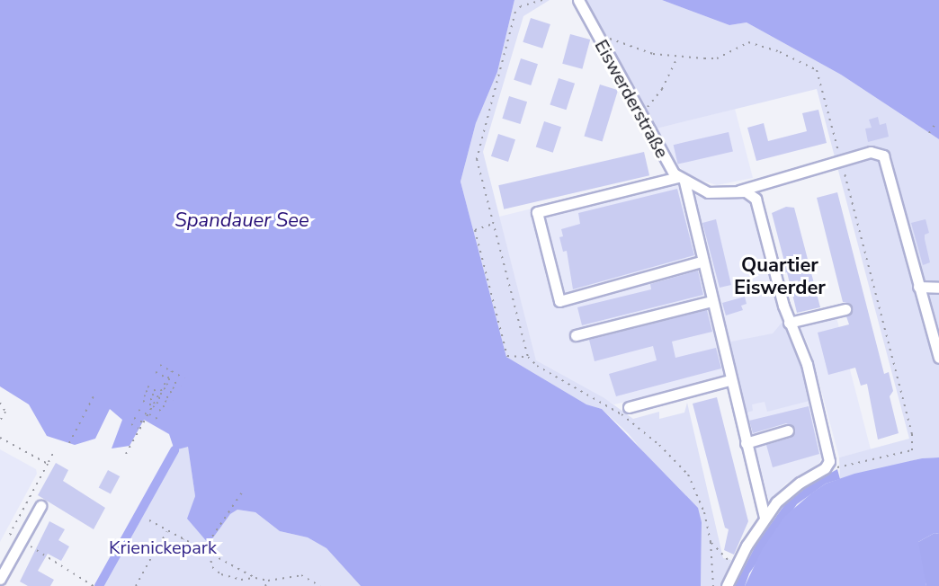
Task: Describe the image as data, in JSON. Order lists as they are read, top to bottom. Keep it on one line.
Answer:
{"streets":{"street":["Eiswerderstraße"]},"districts":["Quartier Eiswerder"],"water":["Spandauer See"],"parks":["Krienickepark"]}
